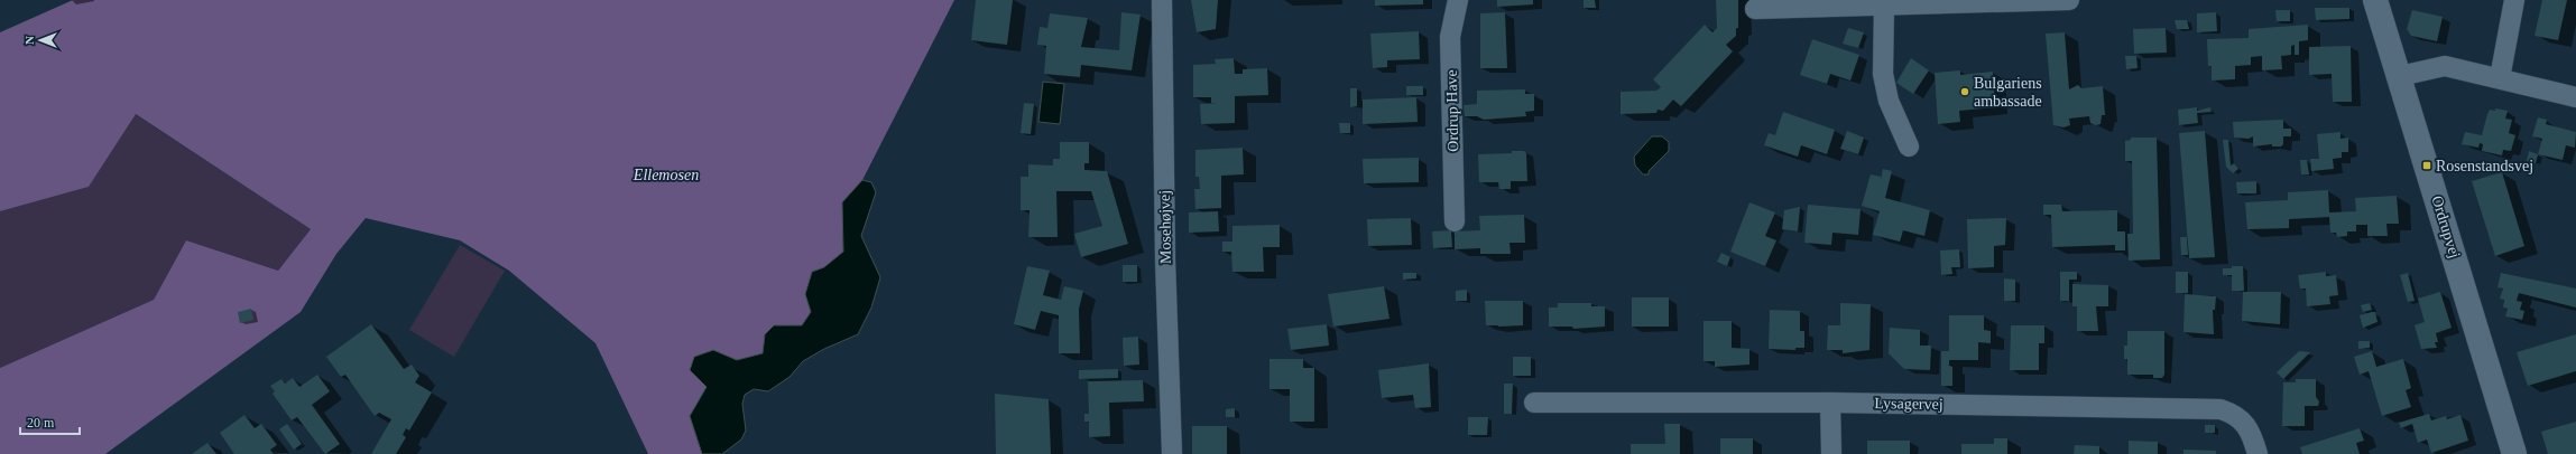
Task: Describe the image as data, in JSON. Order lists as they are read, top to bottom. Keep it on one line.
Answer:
{"streets":{"street":["Ordrup Have","Mosehøjvej","Ordrupvej","Lysagervej"]},"parks":["Ellemosen"],"places":{"other":["Bulgariens ambassade"],"transit":["Rosenstandsvej"]},"scale_bar":"20 m","north":"left"}
